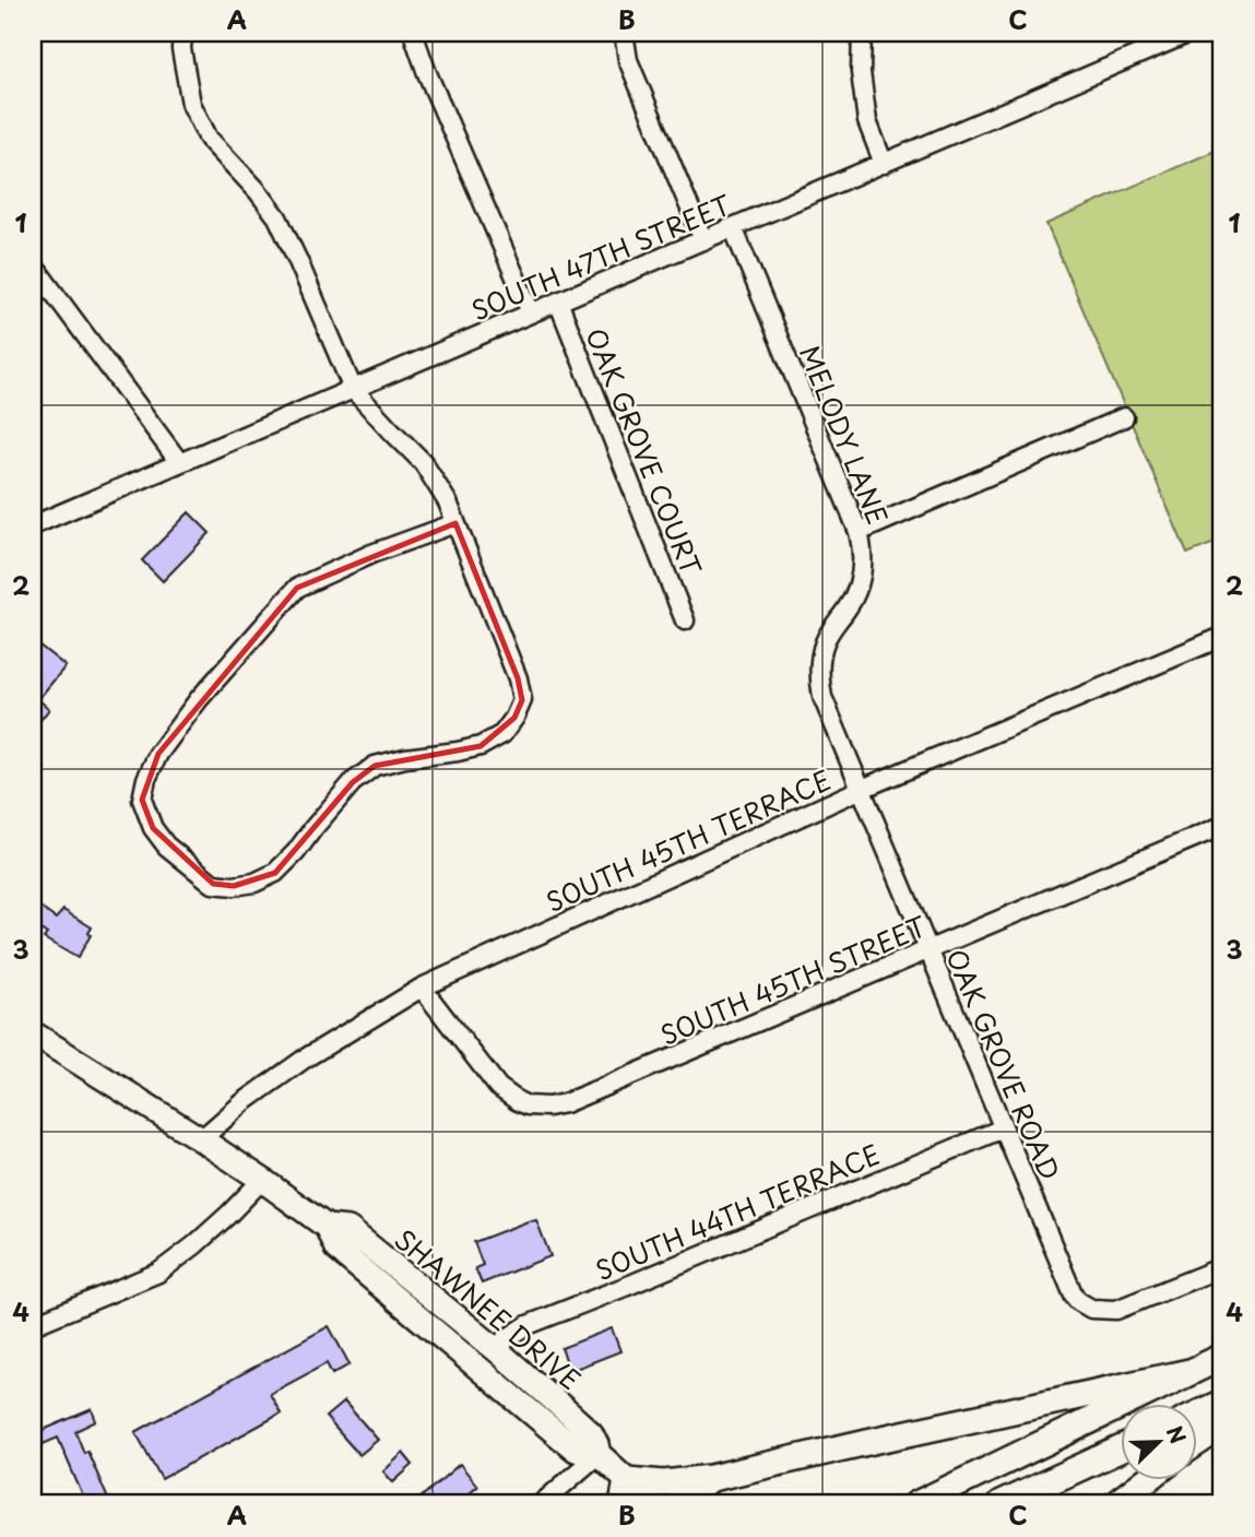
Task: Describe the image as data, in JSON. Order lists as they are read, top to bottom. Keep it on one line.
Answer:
{"streets":{"main road":["SHAWNEE DRIVE"],"street":["SOUTH 47TH STREET","MELODY LANE","OAK GROVE COURT","SOUTH 45TH TERRACE","SOUTH 45TH STREET","OAK GROVE ROAD","SOUTH 44TH TERRACE"]},"crossings":[["SOUTH 47TH STREET","MELODY LANE"],["SOUTH 47TH STREET","OAK GROVE COURT"],["MELODY LANE","SOUTH 45TH TERRACE"],["MELODY LANE","OAK GROVE ROAD"],["SOUTH 45TH TERRACE","SOUTH 45TH STREET"],["SOUTH 45TH TERRACE","OAK GROVE ROAD"],["SOUTH 45TH TERRACE","SHAWNEE DRIVE"],["SOUTH 45TH STREET","OAK GROVE ROAD"],["OAK GROVE ROAD","SOUTH 44TH TERRACE"],["SOUTH 44TH TERRACE","SHAWNEE DRIVE"]],"north":"top right","grid":{"columns":["A","B","C"],"rows":["1","2","3","4"]}}
